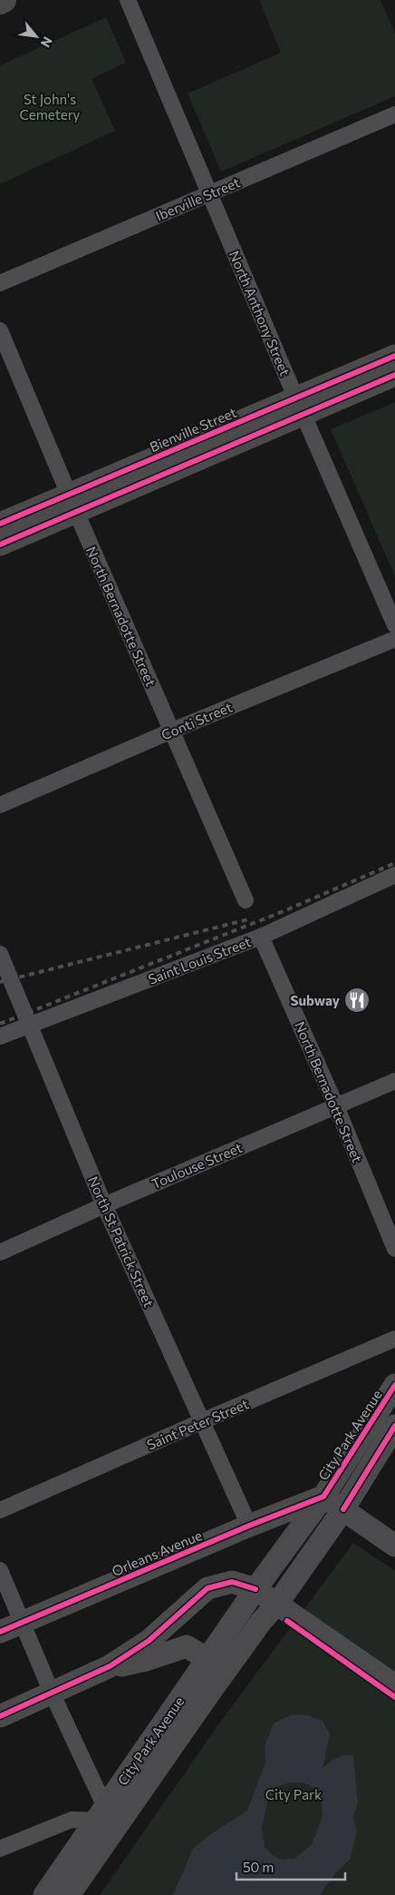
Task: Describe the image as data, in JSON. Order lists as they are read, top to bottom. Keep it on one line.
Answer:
{"streets":{"street":["Iberville Street","North Anthony Street","Bienville Street","North Bernadotte Street","Conti Street","Saint Louis Street","Toulouse Street","North St Patrick Street","Saint Peter Street","City Park Avenue","Orleans Avenue"]},"crossings":[["Iberville Street","North Anthony Street"],["North Anthony Street","Bienville Street"],["Bienville Street","North Bernadotte Street"],["North Bernadotte Street","Conti Street"],["North Bernadotte Street","Saint Louis Street"],["North Bernadotte Street","Toulouse Street"],["Saint Louis Street","North St Patrick Street"],["Toulouse Street","North St Patrick Street"],["North St Patrick Street","Saint Peter Street"],["North St Patrick Street","Orleans Avenue"],["City Park Avenue","Orleans Avenue"]],"parks":["St John's Cemetery","City Park"],"places":{"restaurant":["Subway"]},"scale_bar":"50 m","north":"bottom right"}
